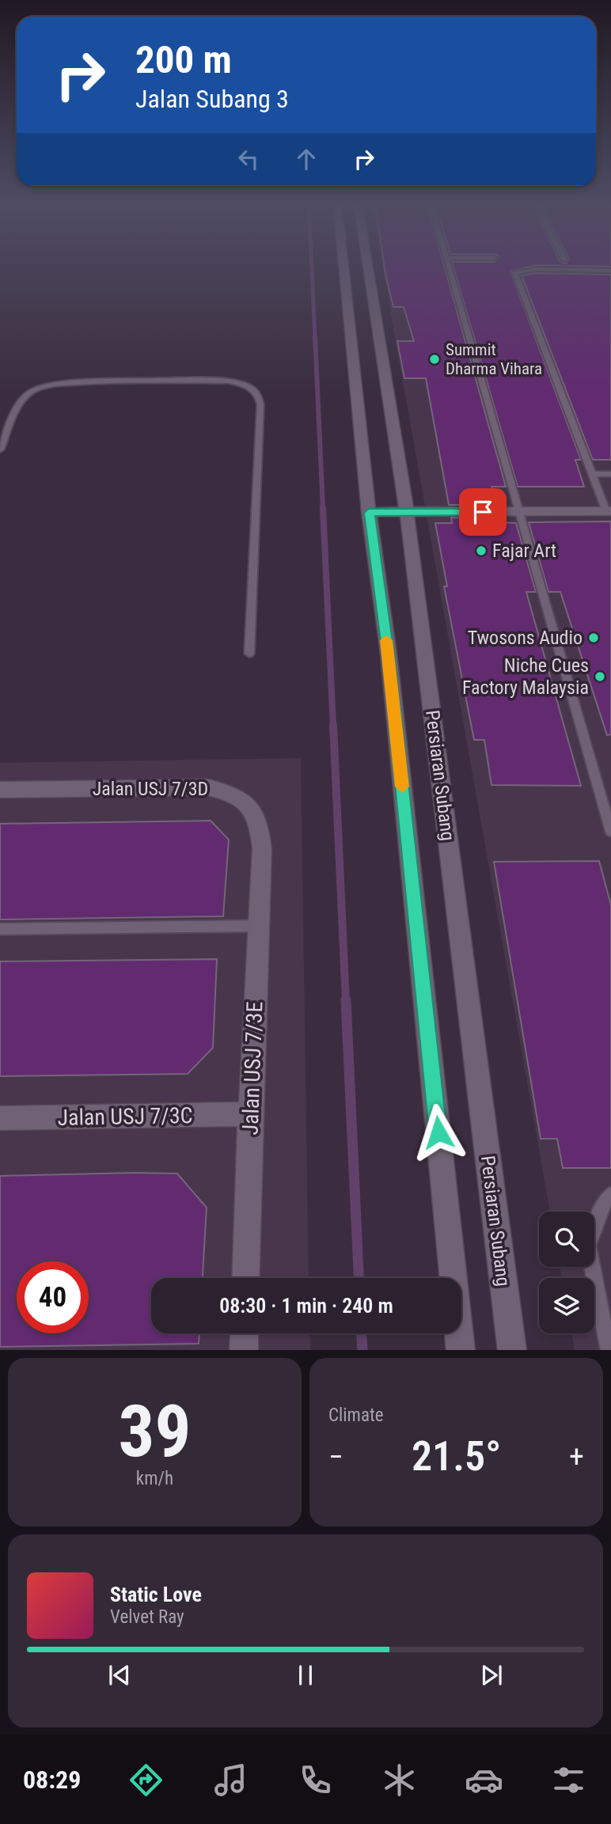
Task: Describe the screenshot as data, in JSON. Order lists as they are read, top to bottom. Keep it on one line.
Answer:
{"streets":{"street":["Persiaran Subang","Jalan USJ 7/3D","Jalan USJ 7/3E","Jalan USJ 7/3C"]},"crossings":[["Jalan USJ 7/3D","Jalan USJ 7/3E"],["Jalan USJ 7/3E","Jalan USJ 7/3C"]],"places":["Summit Dharma Vihara","Fajar Art","Twosons Audio","Niche Cues Factory Malaysia"],"page":{"turn":["200 m","Jalan Subang 3"],"limit":"40","trip":"08:30 · 1 min · 240 m","tile":[["39","km/h"],"Climate"],"heat":["−","21.5°","+"],"song":["Static Love","Velvet Ray"],"tabs":"08:29"}}
